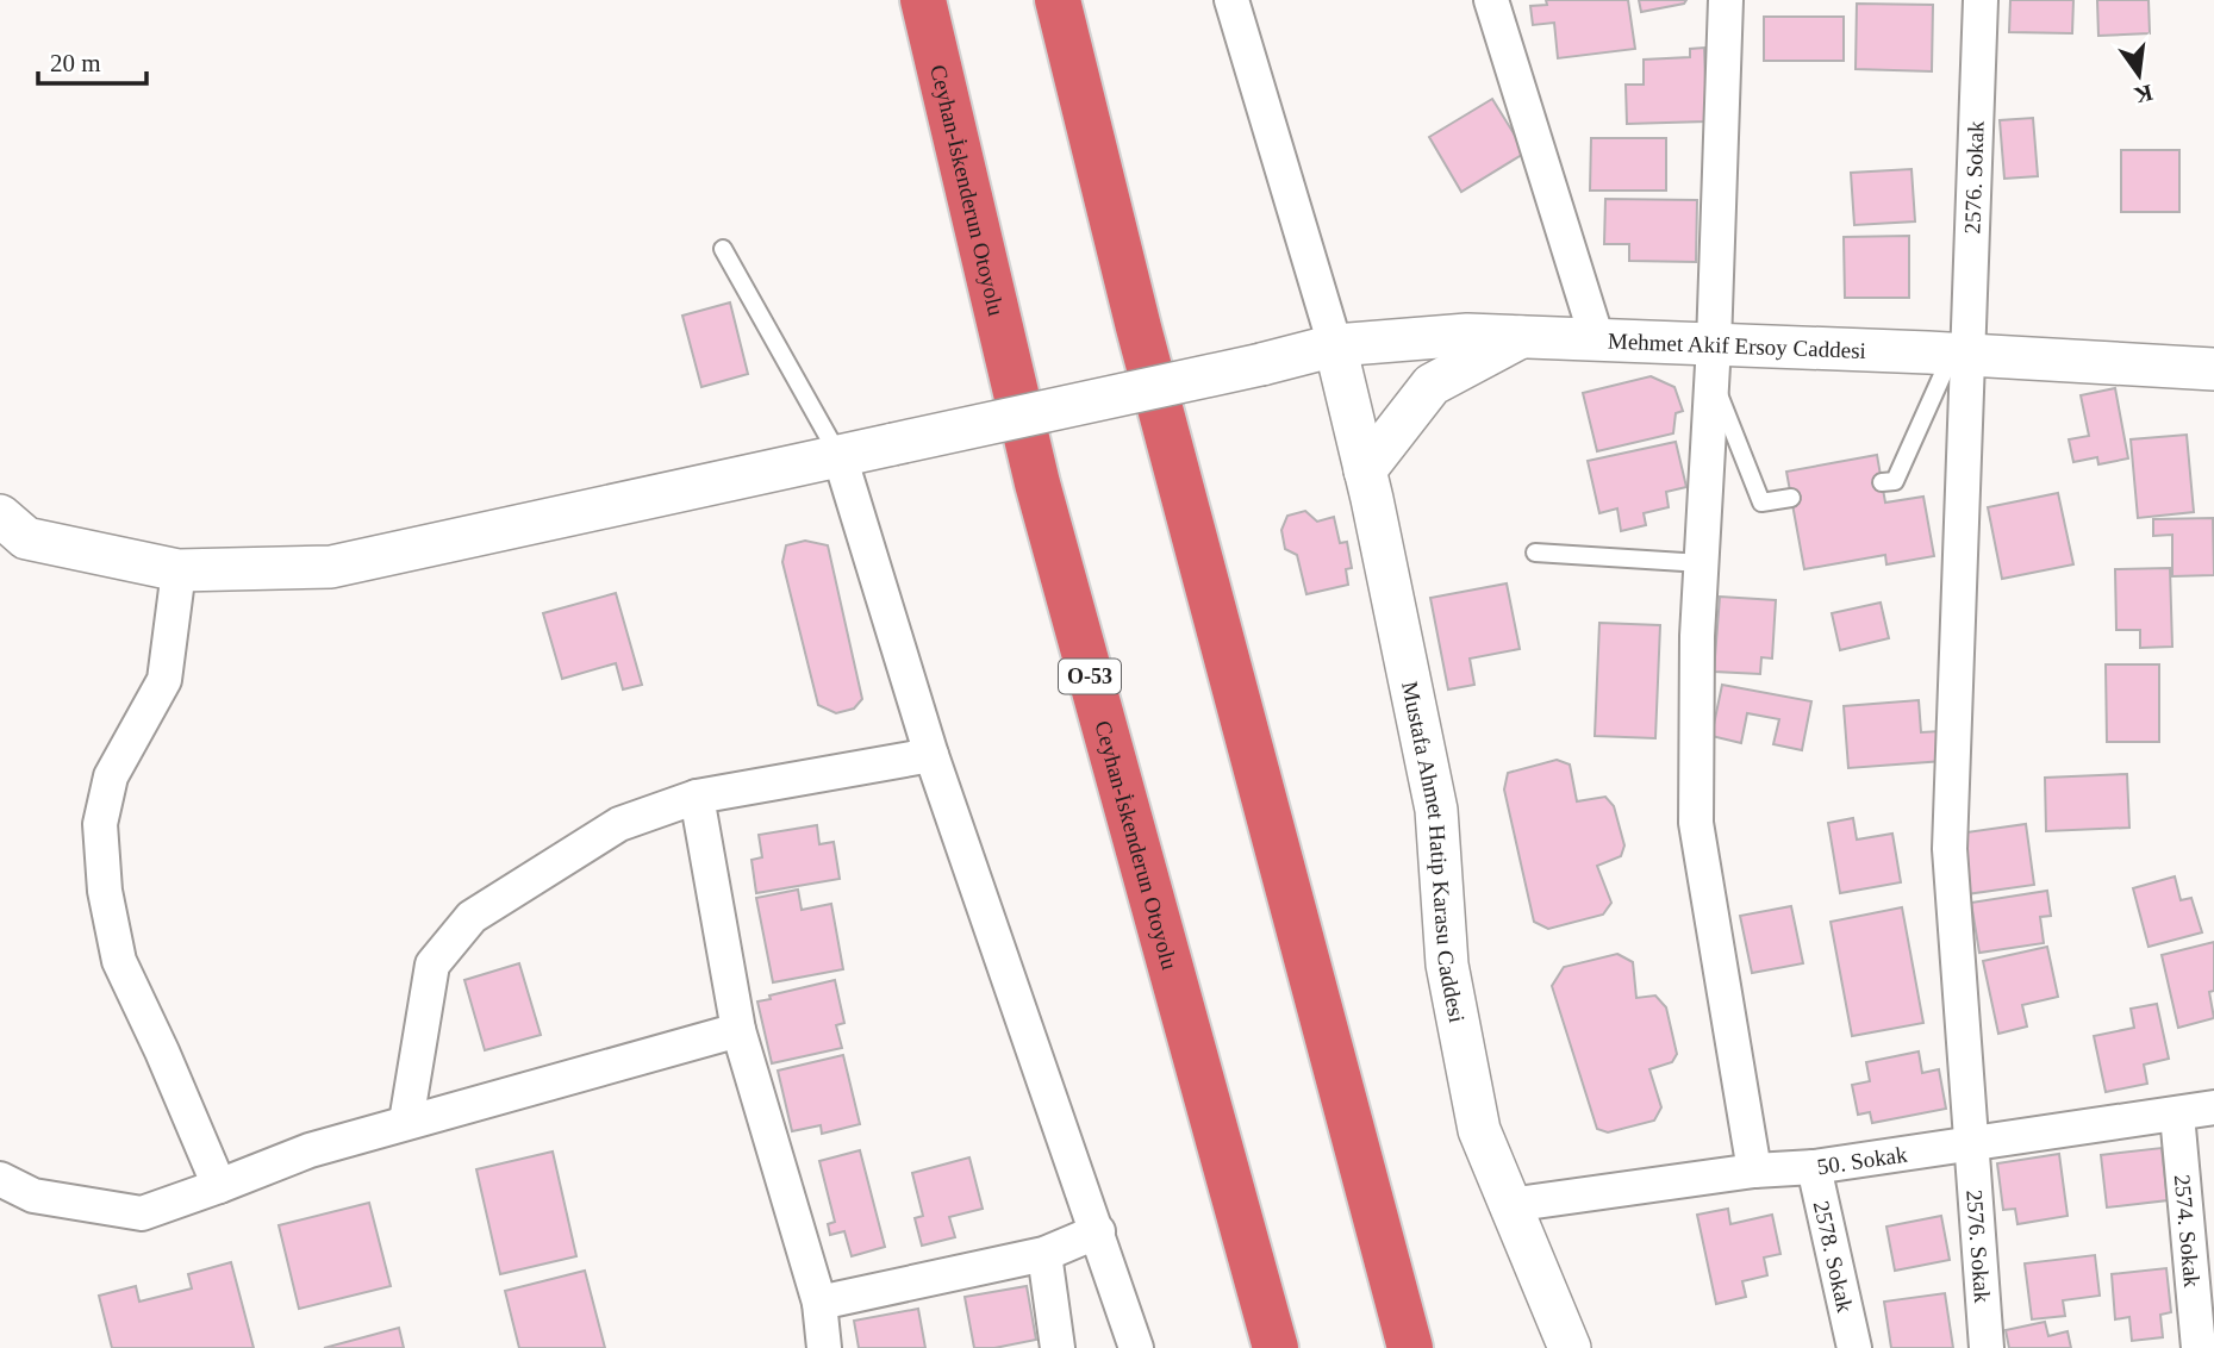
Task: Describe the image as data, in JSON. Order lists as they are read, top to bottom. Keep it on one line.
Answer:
{"streets":{"highway":["Ceyhan-İskenderun Otoyolu","O-53"],"street":["2576. Sokak","Mehmet Akif Ersoy Caddesi","Mustafa Ahmet Hatip Karasu Caddesi","50. Sokak","2574. Sokak","2578. Sokak"]},"crossings":[["2576. Sokak","Mehmet Akif Ersoy Caddesi"],["2576. Sokak","50. Sokak"],["Mehmet Akif Ersoy Caddesi","Mustafa Ahmet Hatip Karasu Caddesi"],["Mustafa Ahmet Hatip Karasu Caddesi","50. Sokak"],["50. Sokak","2574. Sokak"],["50. Sokak","2578. Sokak"]],"scale_bar":"20 m","north":"bottom"}
